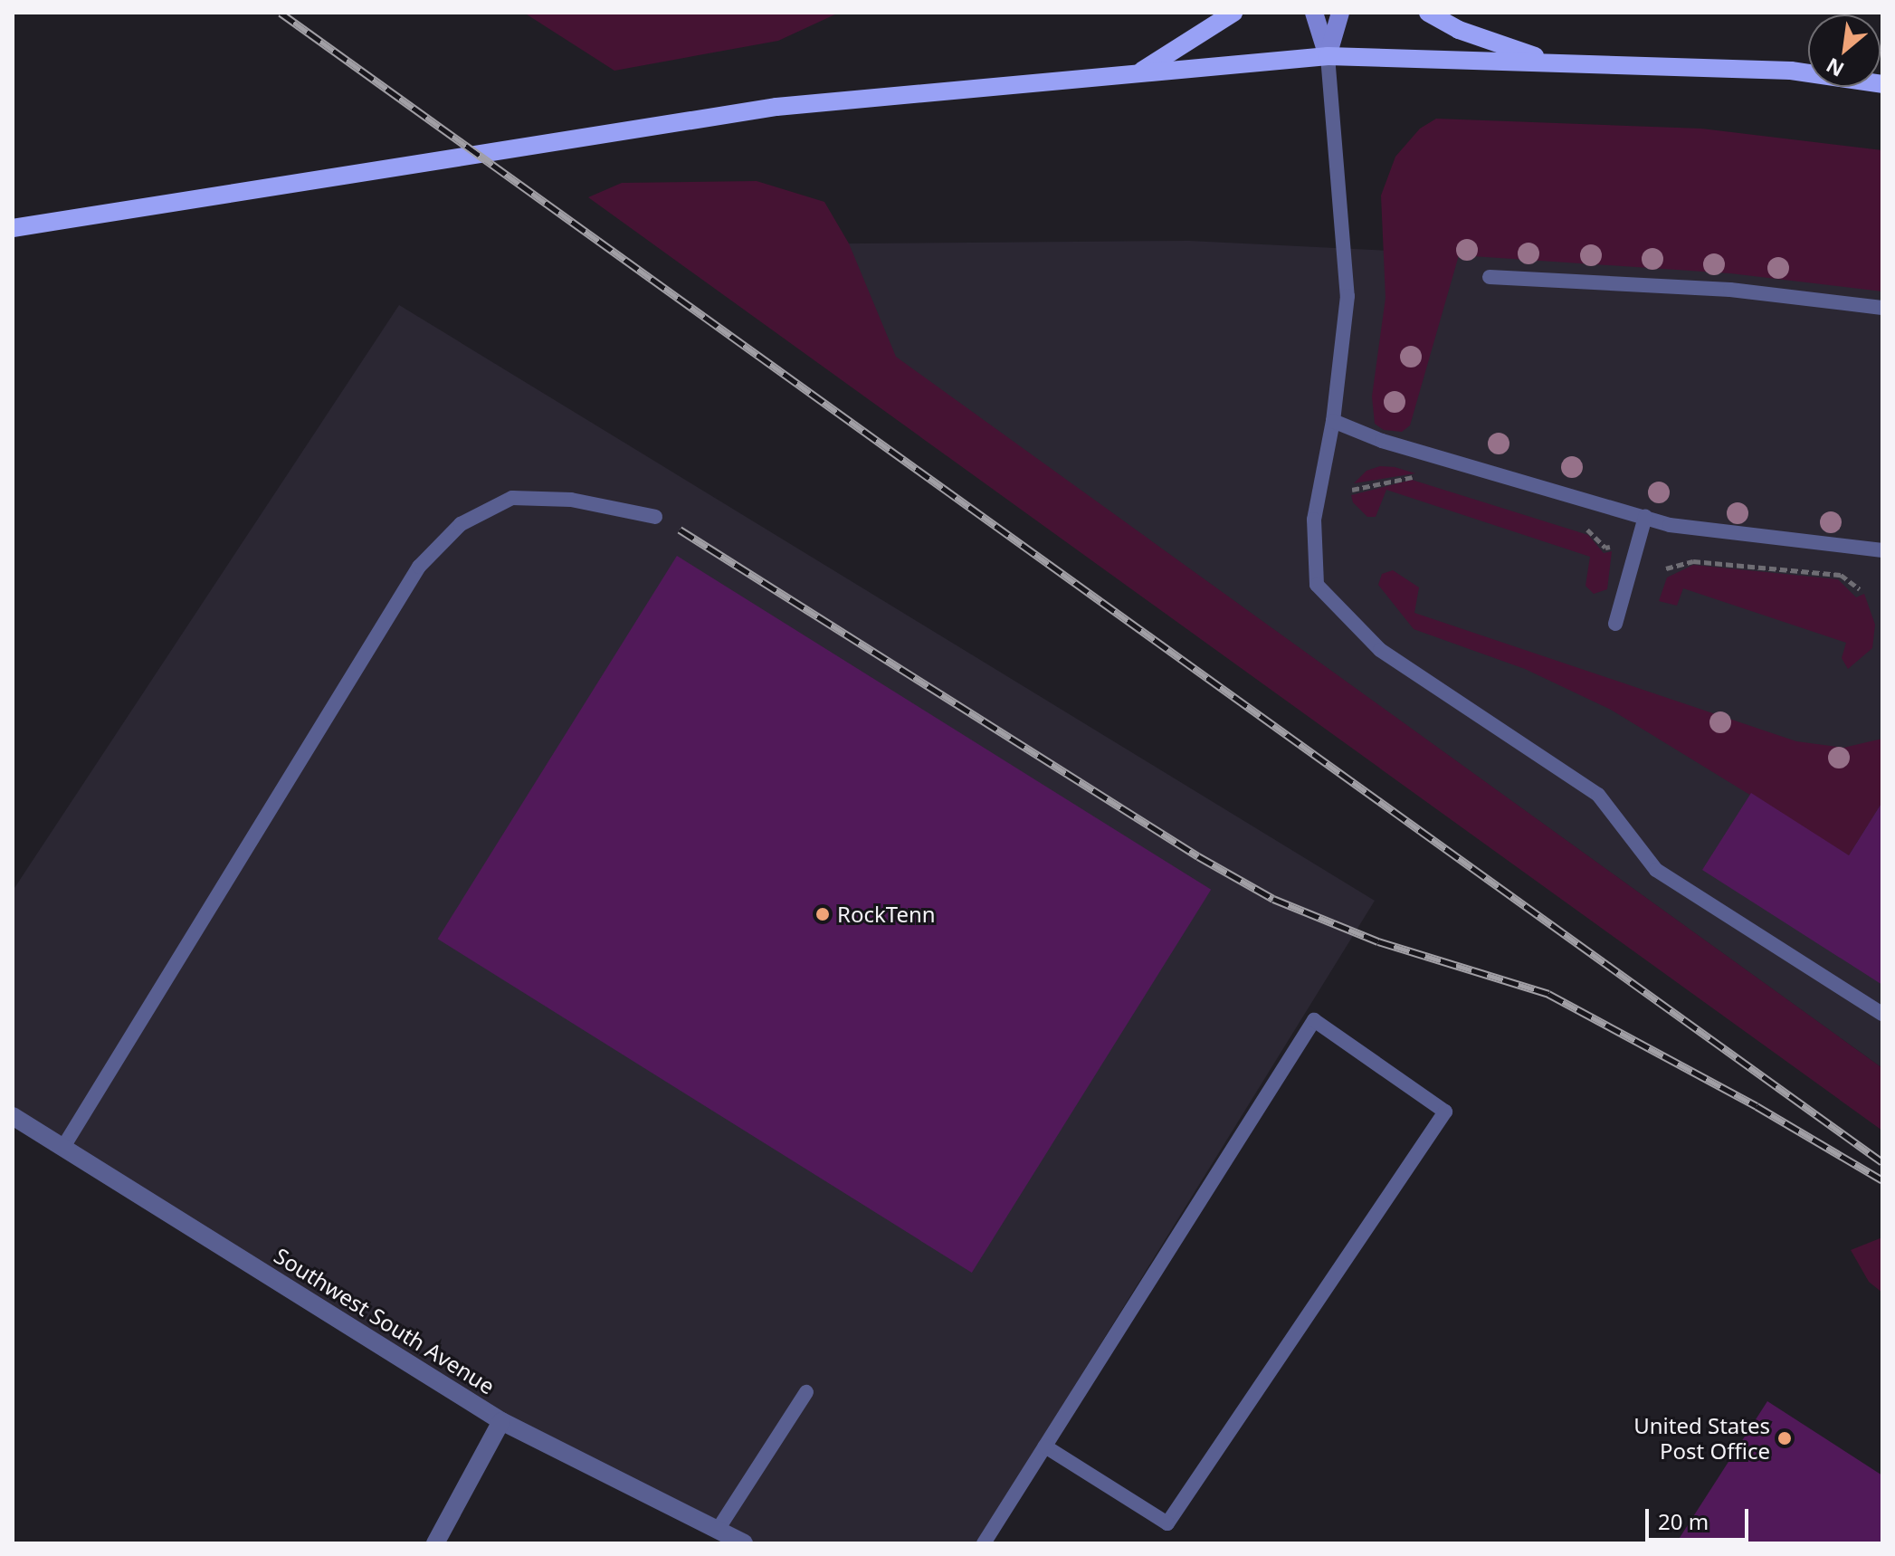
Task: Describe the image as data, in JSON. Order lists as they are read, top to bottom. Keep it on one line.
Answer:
{"streets":{"street":["Southwest South Avenue"]},"places":["RockTenn","United States Post Office"],"scale_bar":"20 m","north":"bottom left"}
